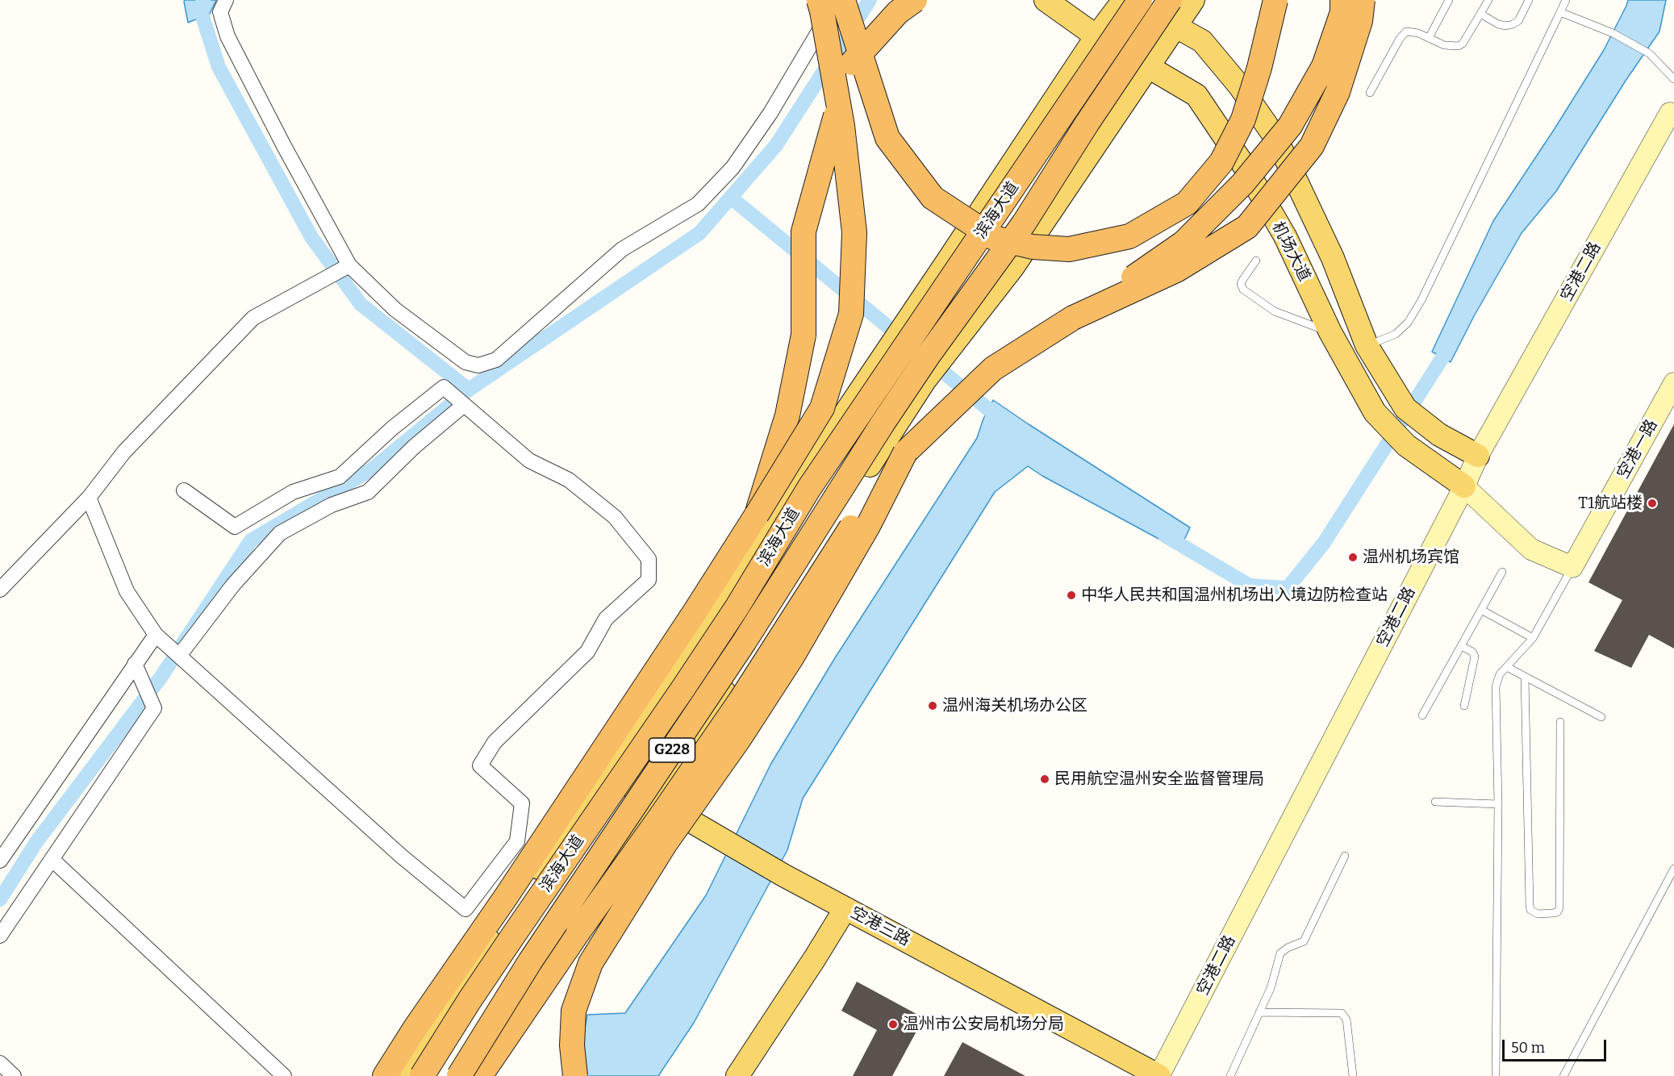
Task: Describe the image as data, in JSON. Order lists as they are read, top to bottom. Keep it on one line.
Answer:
{"streets":{"highway":["滨海大道","G228"],"main road":["机场大道","空港二路","空港一路","空港三路"]},"crossings":[["机场大道","空港二路"],["空港二路","空港三路"]],"places":["T1航站楼","温州机场宾馆","中华人民共和国温州机场出入境边防检查站","温州海关机场办公区","民用航空温州安全监督管理局","温州市公安局机场分局"],"scale_bar":"50 m"}
